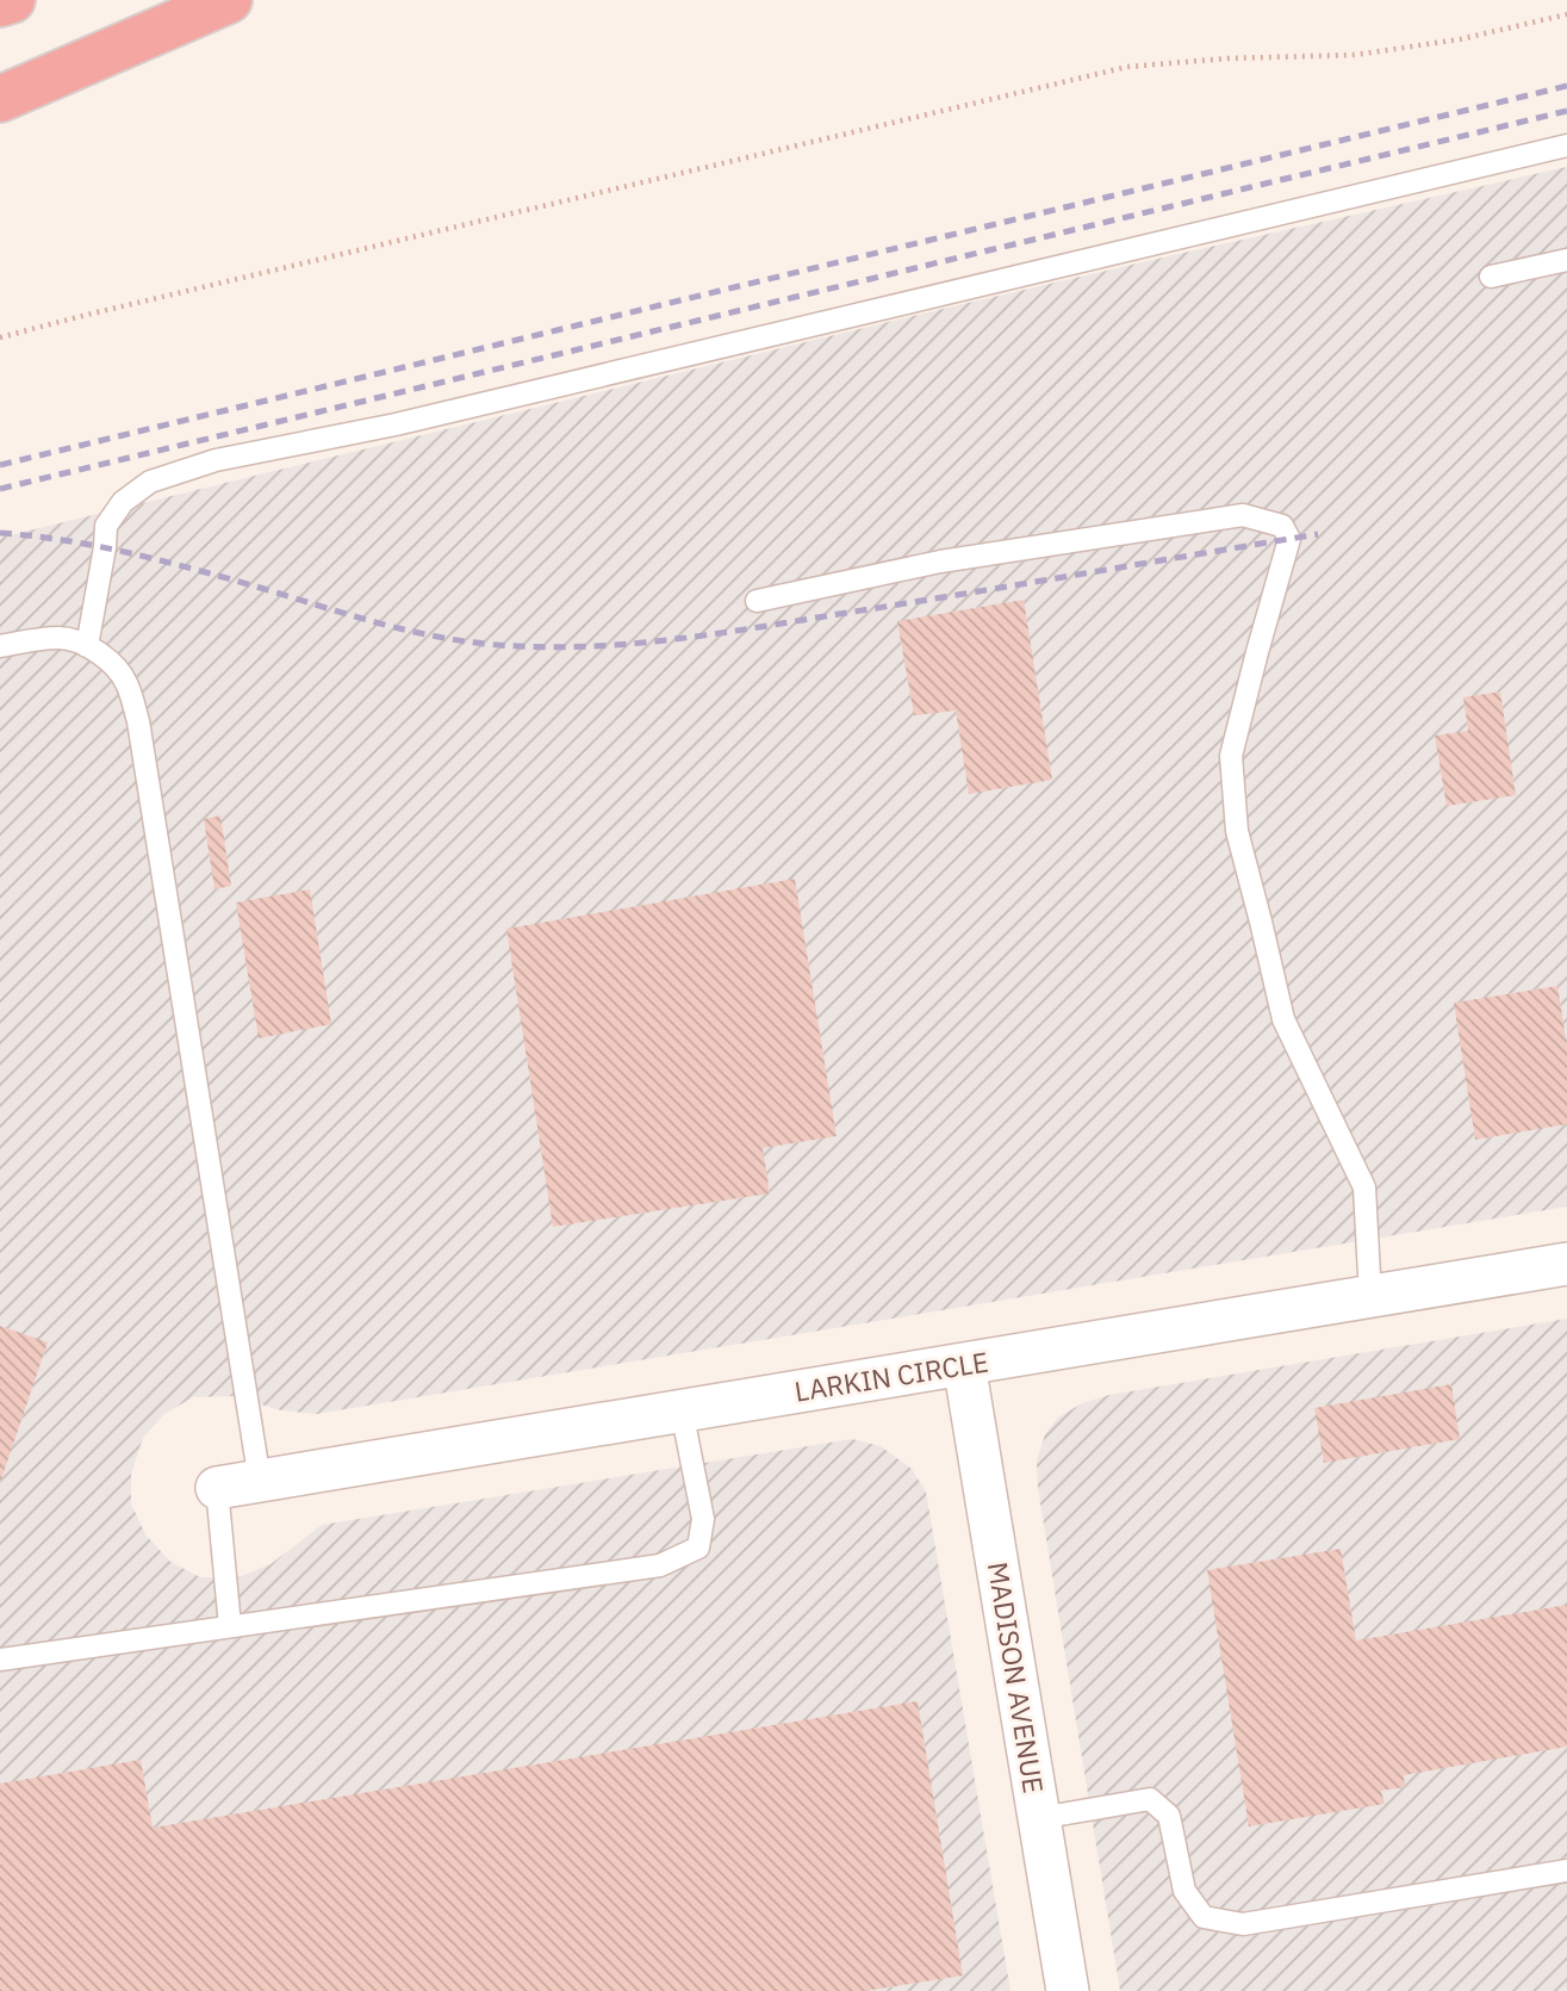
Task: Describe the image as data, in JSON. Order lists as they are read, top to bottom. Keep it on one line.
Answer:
{"streets":{"street":["LARKIN CIRCLE","MADISON AVENUE"]},"crossings":[["LARKIN CIRCLE","MADISON AVENUE"]]}
